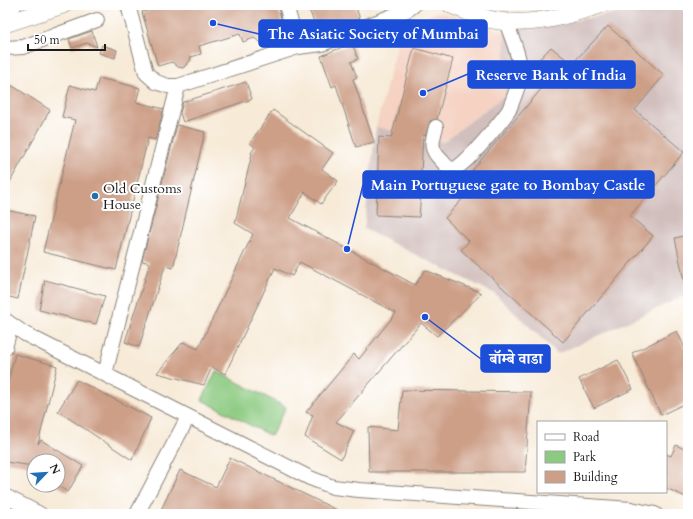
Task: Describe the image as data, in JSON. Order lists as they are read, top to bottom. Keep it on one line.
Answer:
{"places":["The Asiatic Society of Mumbai","Reserve Bank of India","Old Customs House","Main Portuguese gate to Bombay Castle","बॉम्बे वाडा"],"legend":["Road","Park","Building"],"scale_bar":"50 m","north":"top right"}
